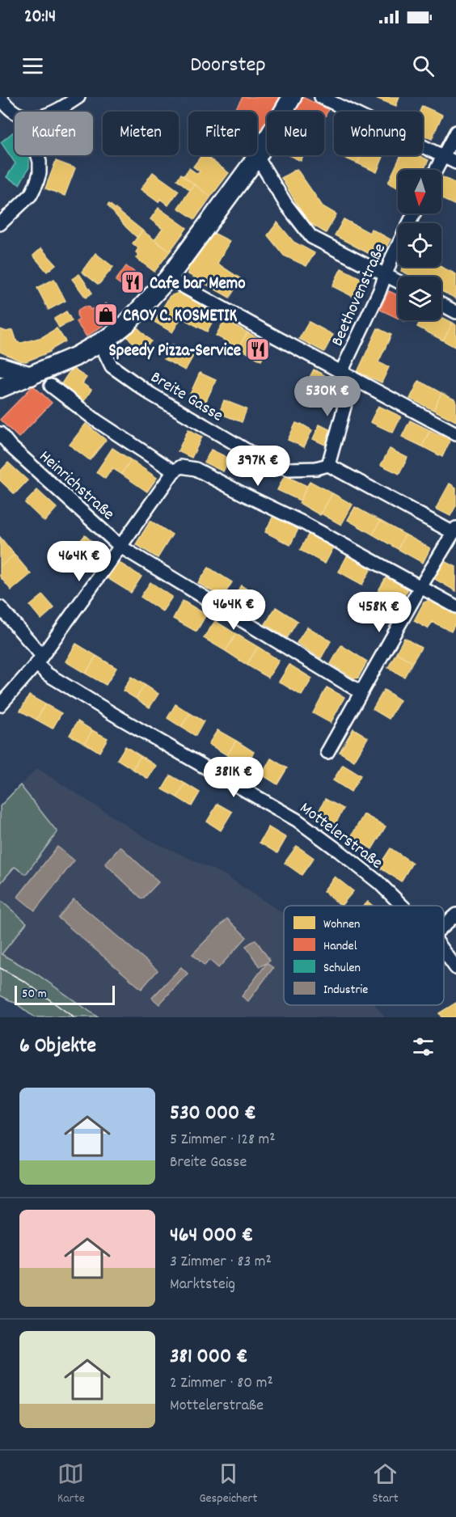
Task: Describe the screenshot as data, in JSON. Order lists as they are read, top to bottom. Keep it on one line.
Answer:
{"streets":{"street":["Beethovenstraße","Breite Gasse","Heinrichstraße","Mottelerstraße"]},"places":{"restaurant":["Cafe bar Memo","Speedy Pizza-Service"],"shop":["CROY C. KOSMETIK"]},"legend":["Wohnen","Handel","Schulen","Industrie"],"scale_bar":"50 m","north":"bottom","page":{"status":"20:14","header":"Doorstep","chip":["Kaufen","Mieten","Filter","Neu","Wohnung"],"price":["530K €","397K €","464K €","464K €","458K €","381K €"],"scale":"50 m","heading":"6 Objekte","list":[{"name":"530 000 €","note":"5 Zimmer · 128 m² · Breite Gasse"},{"name":"464 000 €","note":"3 Zimmer · 83 m² · Marktsteig"},{"name":"381 000 €","note":"2 Zimmer · 80 m² · Mottelerstraße"}],"tabs":["Karte","Gespeichert","Start"]}}
